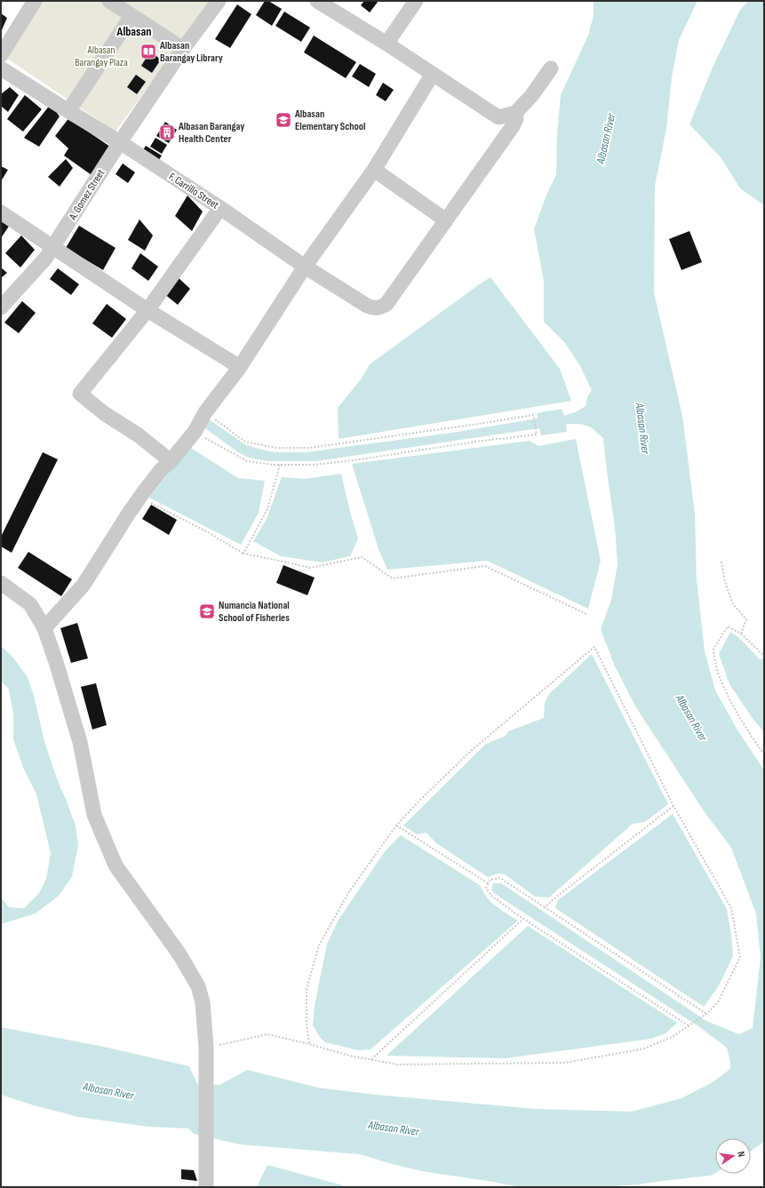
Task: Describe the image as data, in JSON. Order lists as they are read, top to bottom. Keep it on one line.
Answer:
{"streets":{"street":["F. Carrillo Street","A. Gomez Street"]},"crossings":[["F. Carrillo Street","A. Gomez Street"]],"districts":["Albasan"],"water":["Albasan River"],"parks":["Albasan Barangay Plaza"],"places":{"library":["Albasan Barangay Library"],"school or university":["Albasan Elementary School","Numancia National School of Fisheries"],"building":["Albasan Barangay Health Center"]},"north":"right"}
